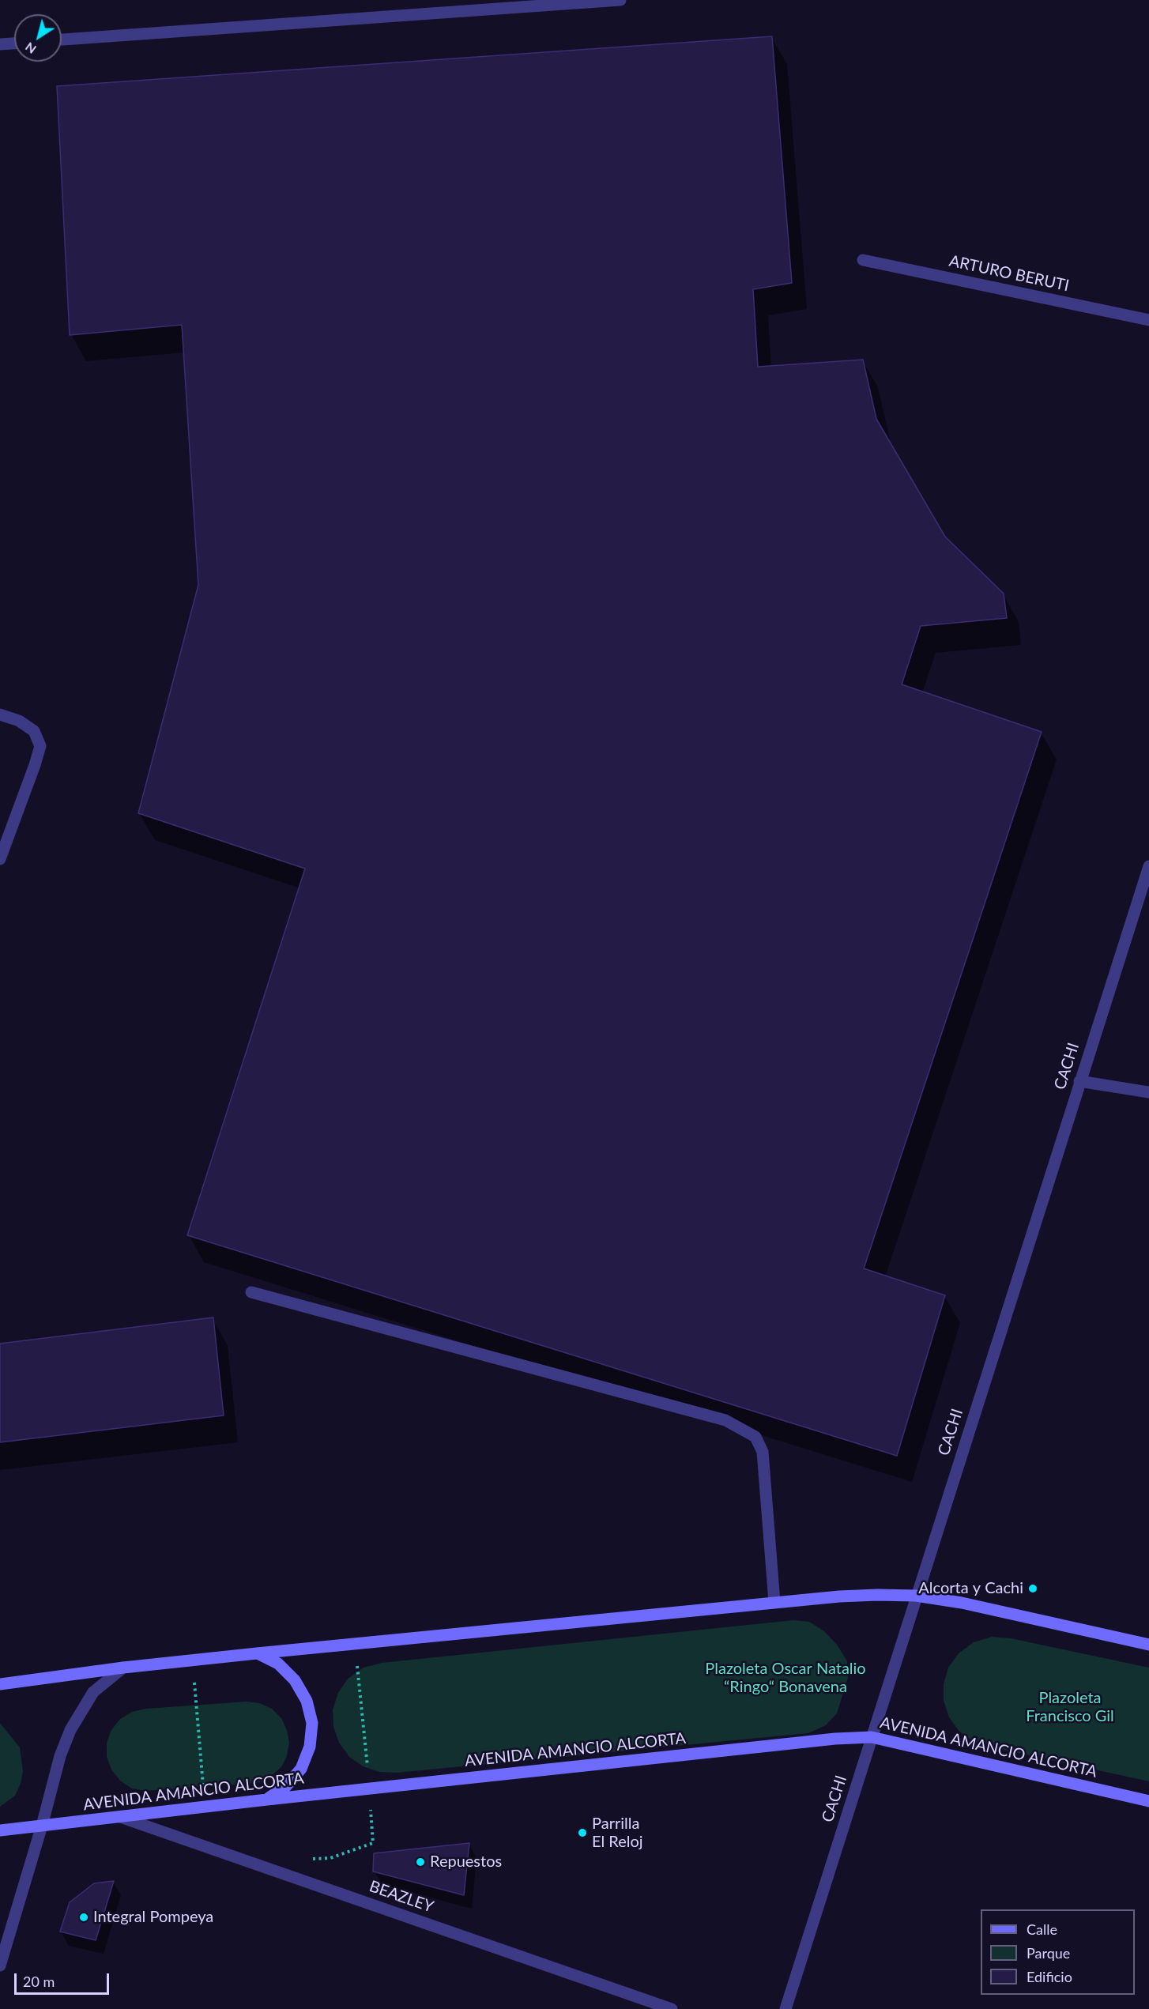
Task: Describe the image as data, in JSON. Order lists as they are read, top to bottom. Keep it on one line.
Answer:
{"streets":{"main road":["AVENIDA AMANCIO ALCORTA"],"street":["ARTURO BERUTI","CACHI","BEAZLEY"]},"crossings":[["CACHI","AVENIDA AMANCIO ALCORTA"],["AVENIDA AMANCIO ALCORTA","BEAZLEY"]],"parks":["Plazoleta Oscar Natalio “Ringo“ Bonavena","Plazoleta Francisco Gil"],"places":["Alcorta y Cachi","Parrilla El Reloj","Repuestos","Integral Pompeya"],"legend":["Calle","Parque","Edificio"],"scale_bar":"20 m","north":"bottom left"}
